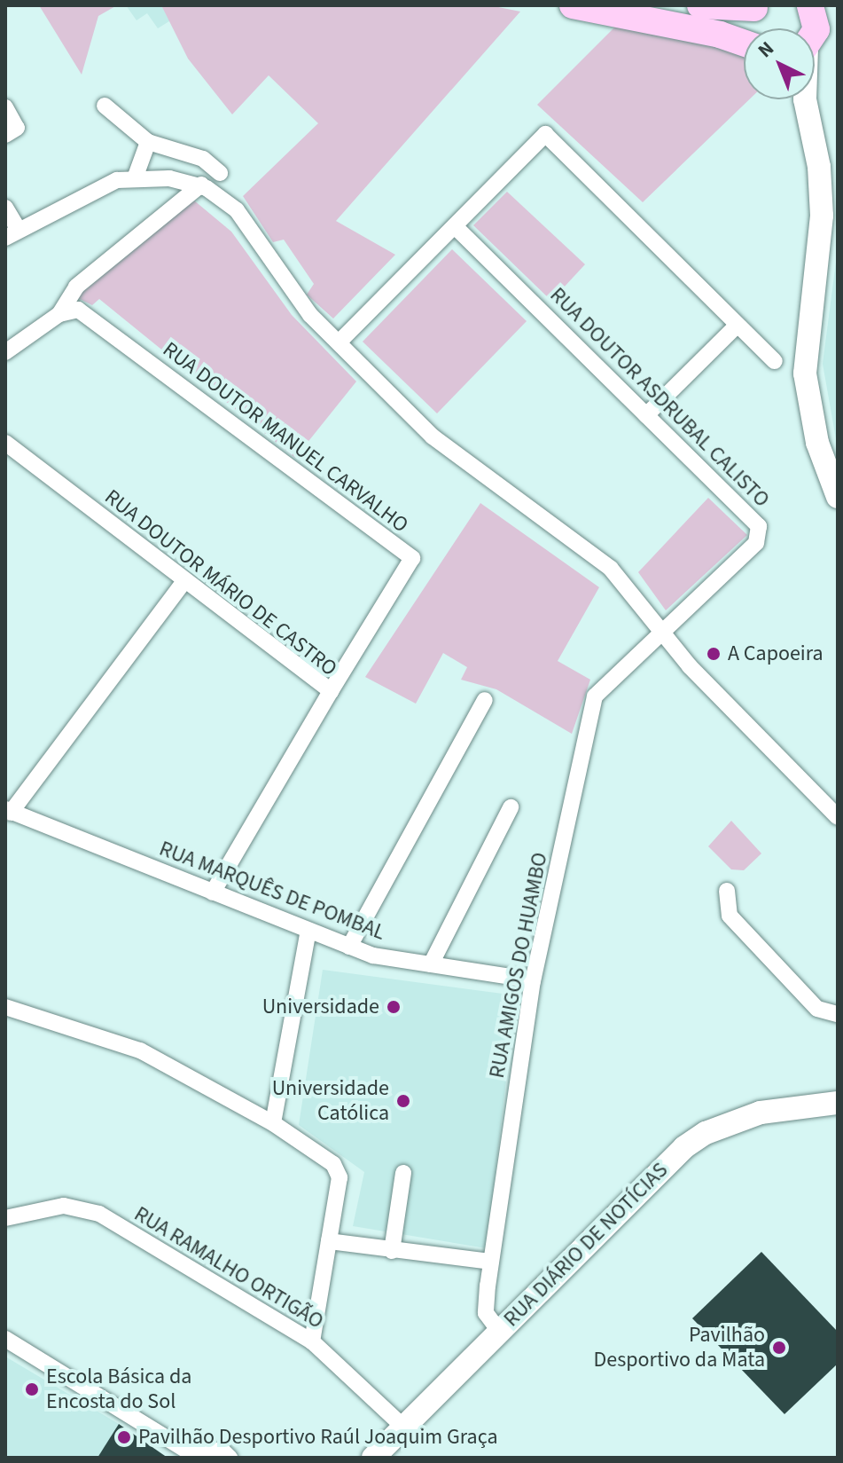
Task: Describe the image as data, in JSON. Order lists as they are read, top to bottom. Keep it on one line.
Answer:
{"streets":{"main road":["RUA DIÁRIO DE NOTÍCIAS"],"street":["RUA DOUTOR ASDRUBAL CALISTO","RUA DOUTOR MANUEL CARVALHO","RUA DOUTOR MÁRIO DE CASTRO","RUA MARQUÊS DE POMBAL","RUA AMIGOS DO HUAMBO","RUA RAMALHO ORTIGÃO"]},"crossings":[["RUA DOUTOR ASDRUBAL CALISTO","RUA AMIGOS DO HUAMBO"],["RUA DOUTOR MANUEL CARVALHO","RUA DOUTOR MÁRIO DE CASTRO"],["RUA DOUTOR MÁRIO DE CASTRO","RUA MARQUÊS DE POMBAL"],["RUA MARQUÊS DE POMBAL","RUA AMIGOS DO HUAMBO"],["RUA AMIGOS DO HUAMBO","RUA DIÁRIO DE NOTÍCIAS"],["RUA DIÁRIO DE NOTÍCIAS","RUA RAMALHO ORTIGÃO"]],"places":["A Capoeira","Universidade","Universidade Católica","Pavilhão Desportivo da Mata","Escola Básica da Encosta do Sol","Pavilhão Desportivo Raúl Joaquim Graça"],"north":"top left"}
